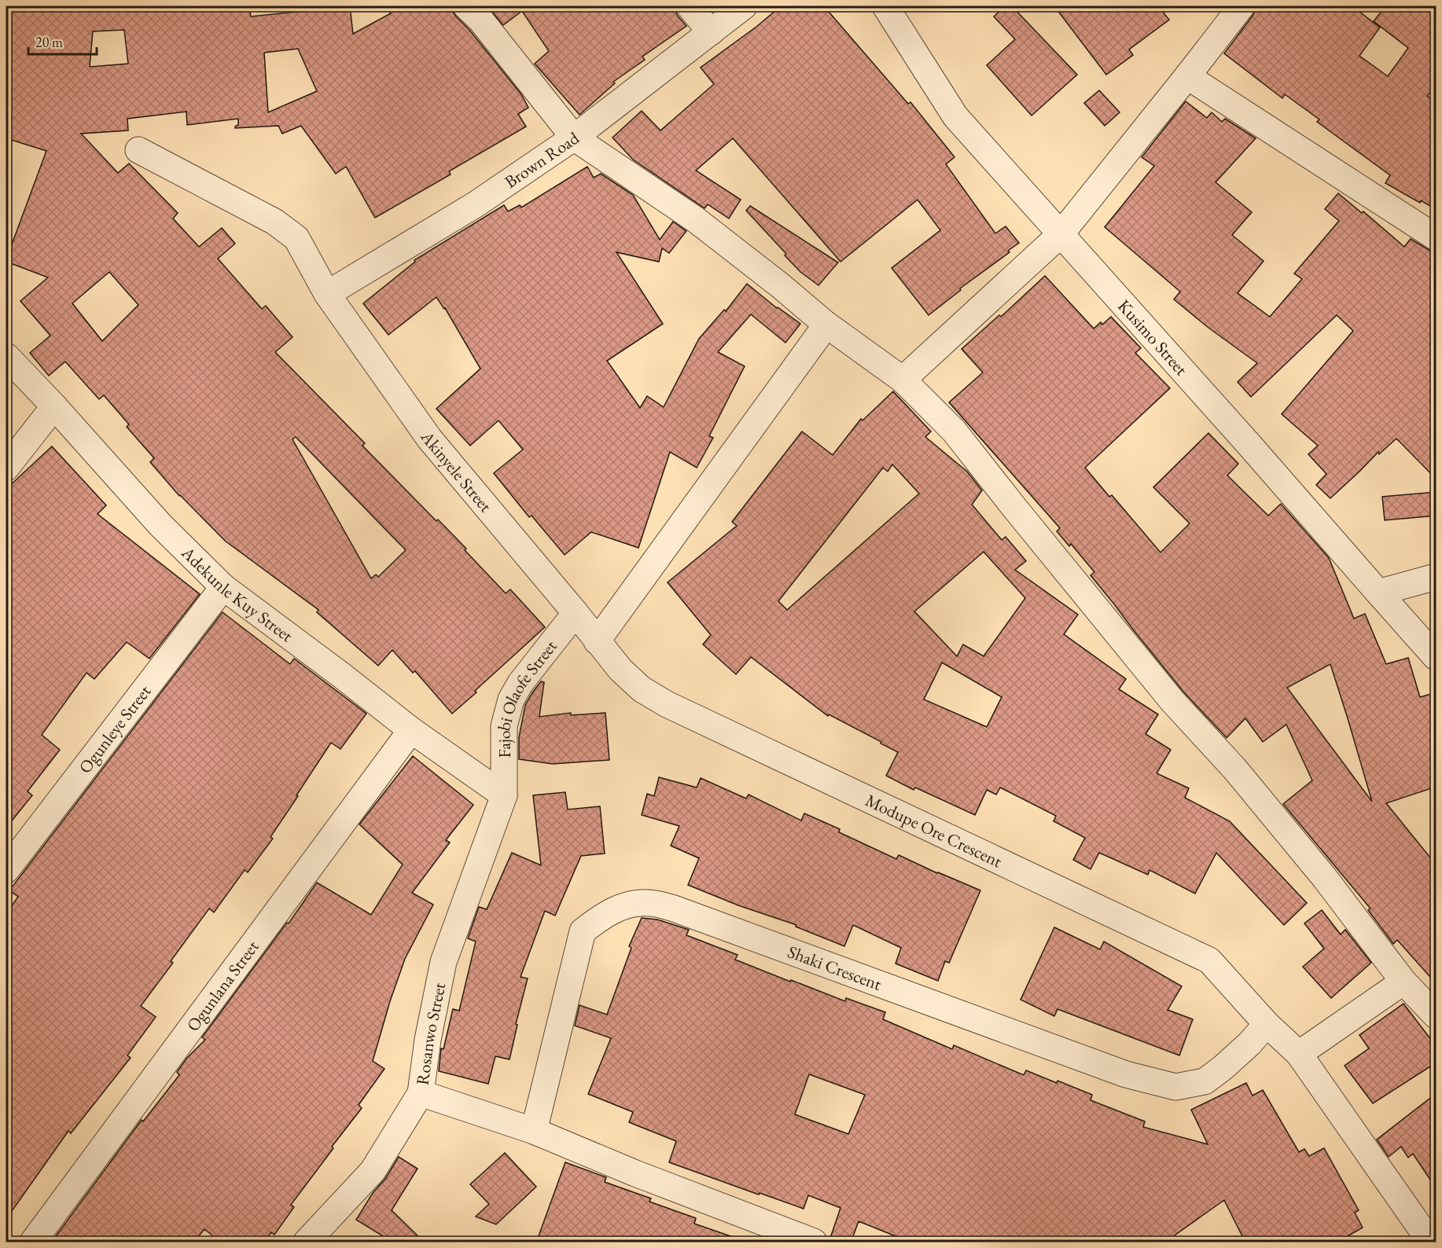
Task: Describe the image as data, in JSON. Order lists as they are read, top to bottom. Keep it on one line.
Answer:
{"streets":{"street":["Brown Road","Kusimo Street","Akinyele Street","Adekunle Kuy Street","Fajobi Olaofe Street","Ogunleye Street","Modupe Ore Crescent","Shaki Crescent","Ogunlana Street","Rosanwo Street"]},"crossings":[["Brown Road","Akinyele Street"],["Akinyele Street","Fajobi Olaofe Street"],["Akinyele Street","Modupe Ore Crescent"],["Adekunle Kuy Street","Fajobi Olaofe Street"],["Adekunle Kuy Street","Ogunleye Street"],["Adekunle Kuy Street","Ogunlana Street"],["Adekunle Kuy Street","Rosanwo Street"],["Fajobi Olaofe Street","Rosanwo Street"],["Modupe Ore Crescent","Shaki Crescent"]],"scale_bar":"20 m"}
